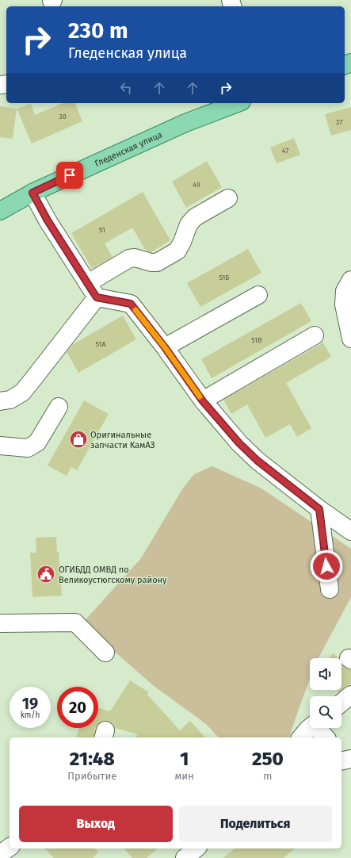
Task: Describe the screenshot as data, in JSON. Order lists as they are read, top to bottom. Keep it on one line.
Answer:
{"streets":{"main road":["Гледенская улица"]},"places":{"shop":["Оригинальные запчасти КамАЗ"],"public building":["ОГИБДД ОМВД по Великоустюгскому району"]},"house_numbers":["30","37","47","49","51","51Б","51В","51А"],"page":{"turn":["230 m","Гледенская улица"],"speed":"19 km/h","limit":"20","eta":["21:48","Прибытие","1","мин","250","m"],"buttons":["Выход","Поделиться"]}}
